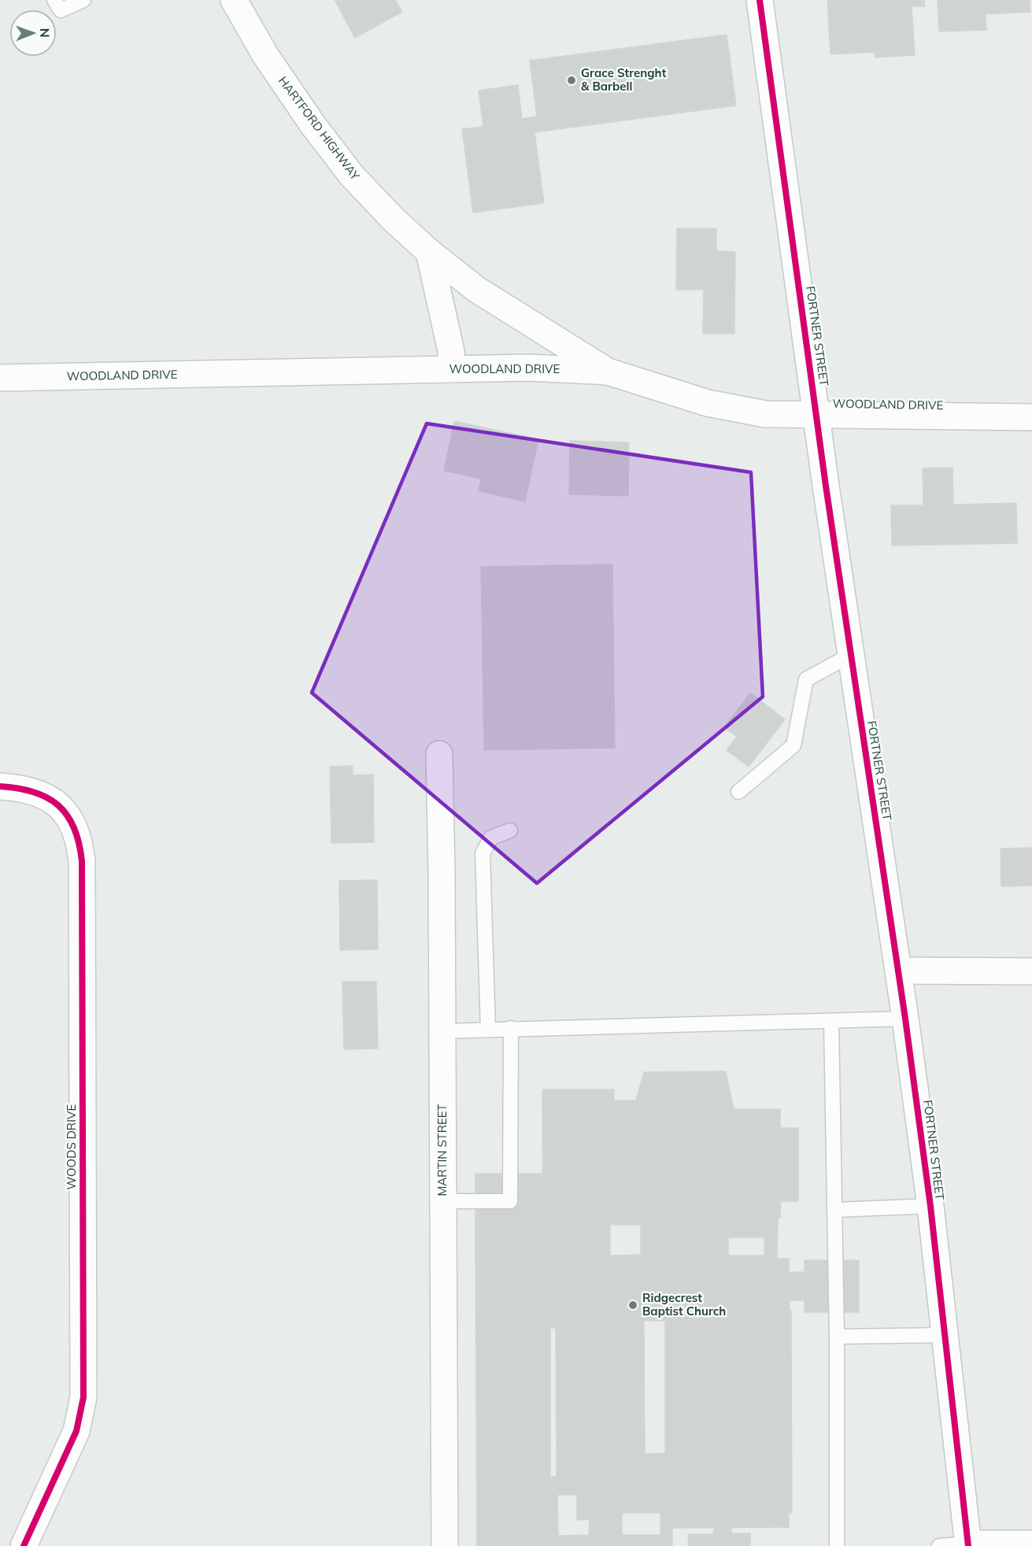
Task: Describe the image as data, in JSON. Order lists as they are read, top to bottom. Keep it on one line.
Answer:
{"streets":{"street":["HARTFORD HIGHWAY","FORTNER STREET","WOODLAND DRIVE","WOODS DRIVE","MARTIN STREET"]},"crossings":[["HARTFORD HIGHWAY","WOODLAND DRIVE"],["FORTNER STREET","WOODLAND DRIVE"]],"places":["Grace Strenght & Barbell","Ridgecrest Baptist Church"],"north":"right"}
